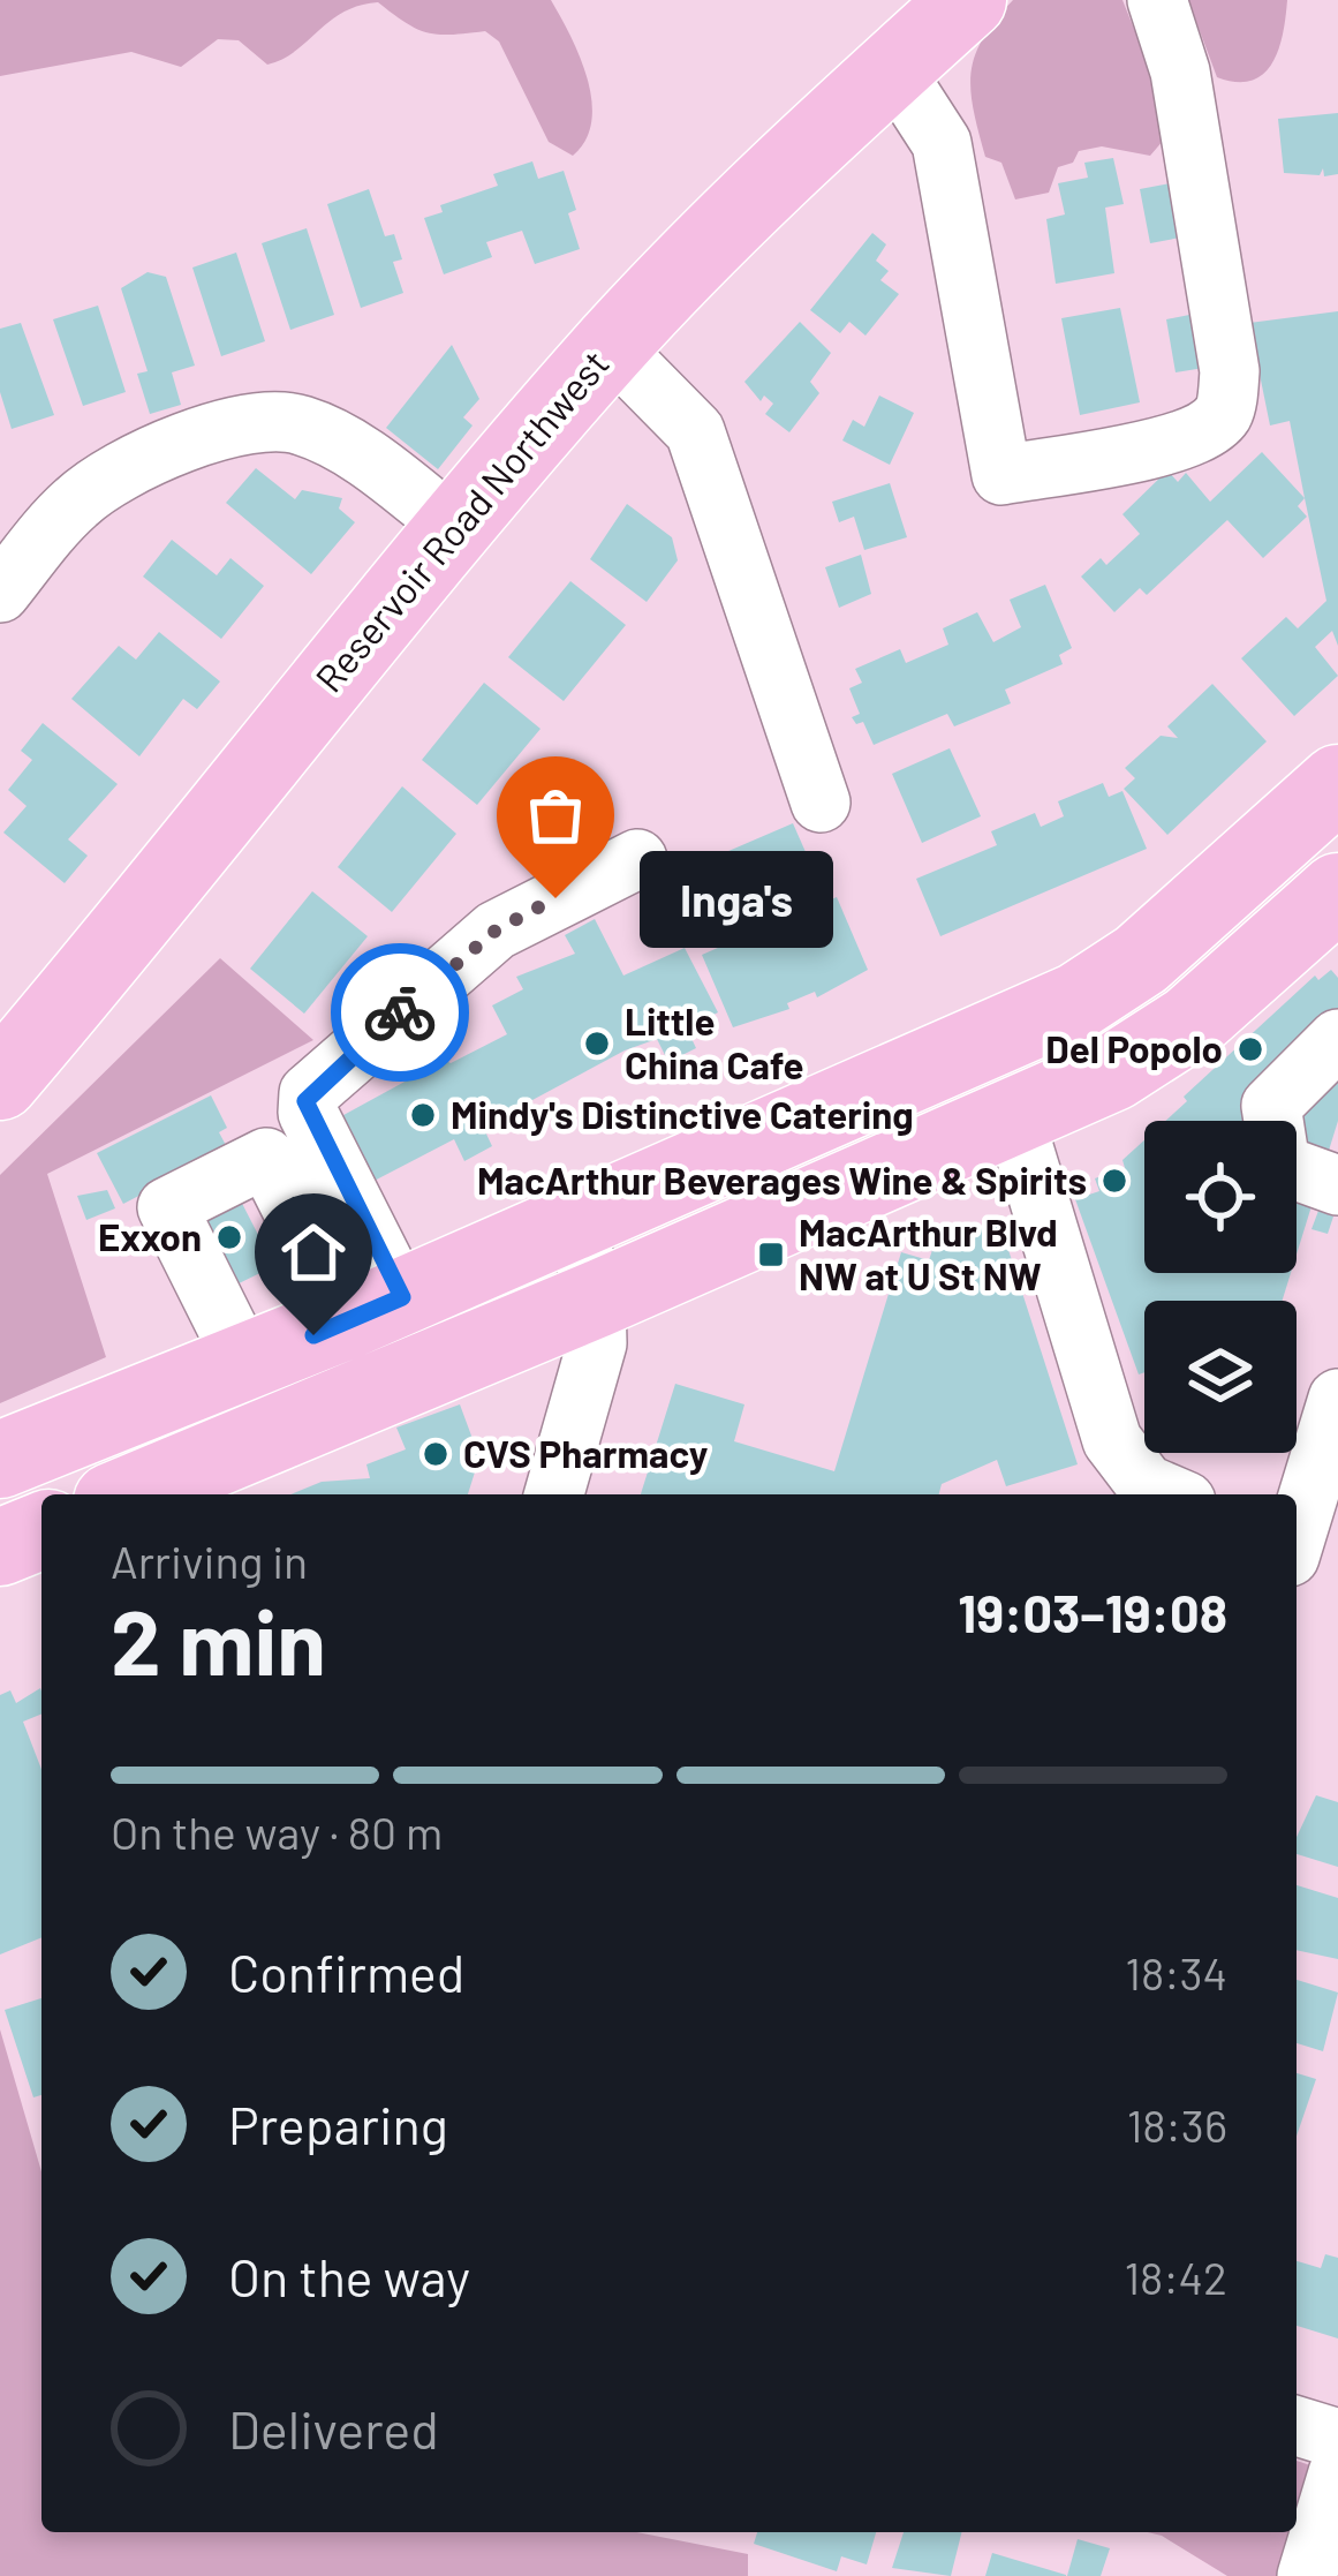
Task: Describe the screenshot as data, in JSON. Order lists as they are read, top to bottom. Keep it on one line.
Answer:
{"streets":{"main road":["Reservoir Road Northwest"]},"places":{"other":["Inga's","Little China Cafe","Del Popolo","Mindy's Distinctive Catering","MacArthur Beverages Wine & Spirits","Exxon","CVS Pharmacy"],"transit":["MacArthur Blvd NW at U St NW"]},"page":{"bubble":"Inga's","heading":["2 min","Arriving in","19:03–19:08"],"bar":"On the way · 80 m","list":[["Confirmed","18:34"],["Preparing","18:36"],["On the way","18:42"],"Delivered"]}}
